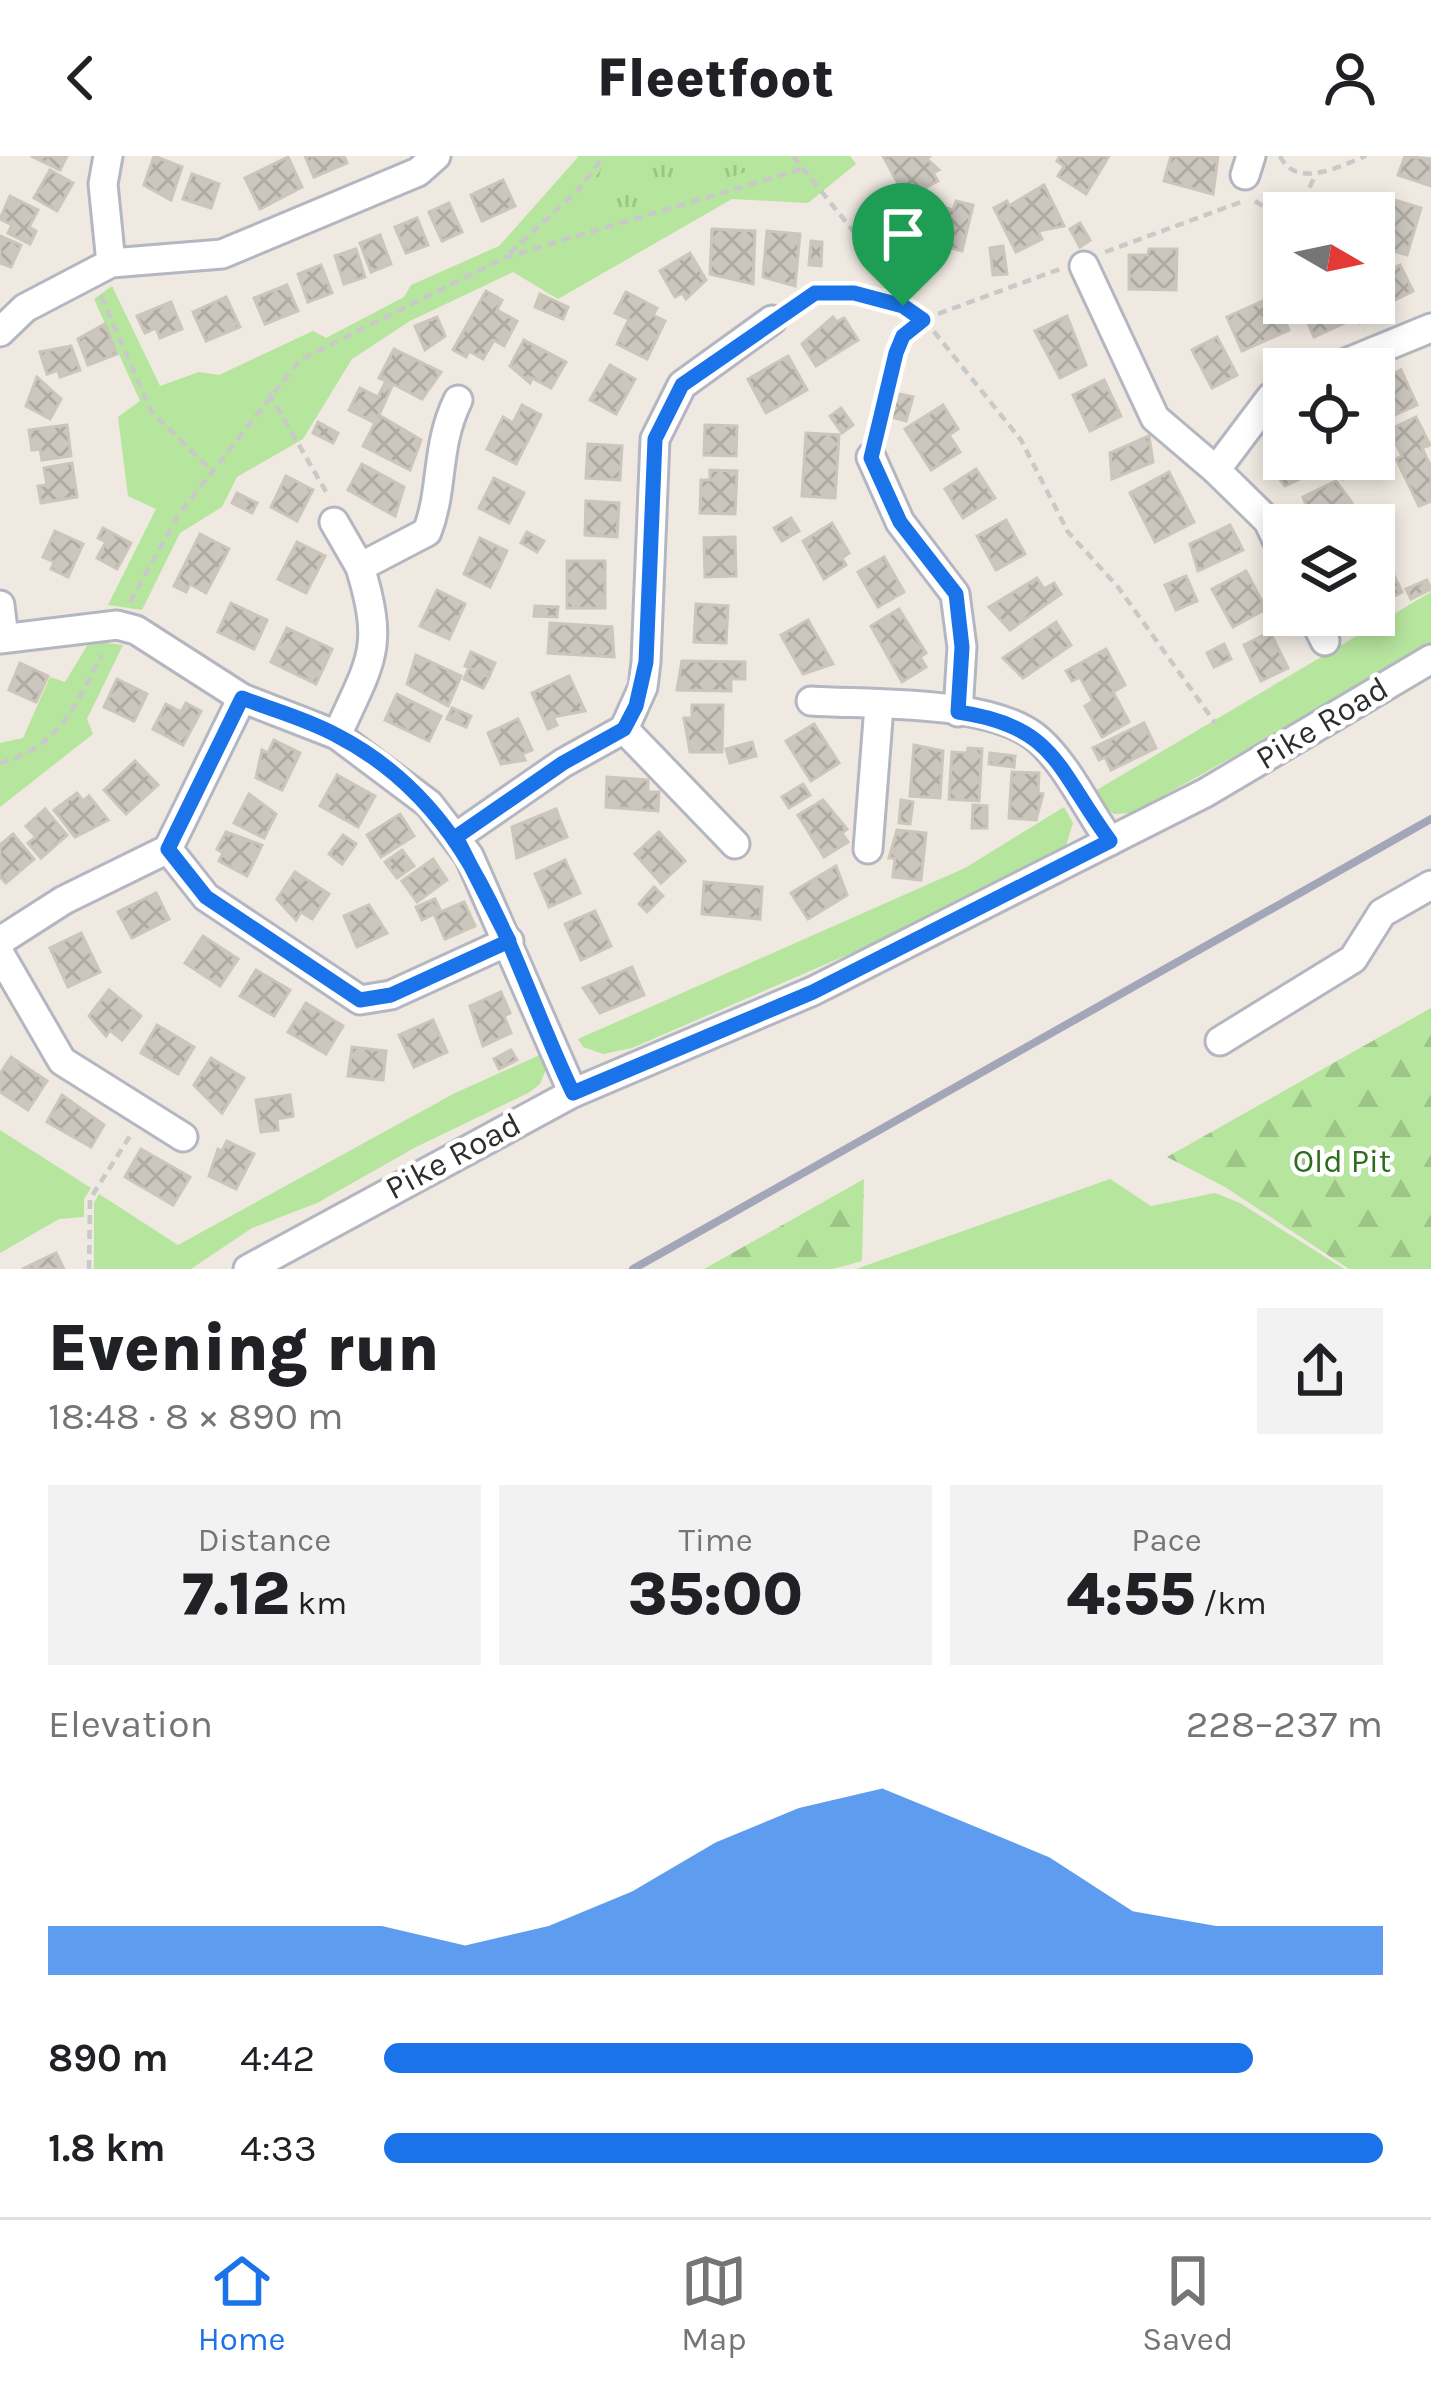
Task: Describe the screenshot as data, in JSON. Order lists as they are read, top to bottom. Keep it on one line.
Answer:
{"streets":{"street":["Pike Road"]},"parks":["Old Pit"],"north":"right","page":{"header":"Fleetfoot","heading":["Evening run","18:48 · 8 × 890 m"],"stats":[["Distance","7.12 km"],["Time","35:00"],["Pace","4:55 /km"]],"chart":["Elevation","228–237 m"],"list":[{"name":"890 m","note":"4:42"},{"name":"1.8 km","note":"4:33"}],"tabs":["Home","Map","Saved"]}}
